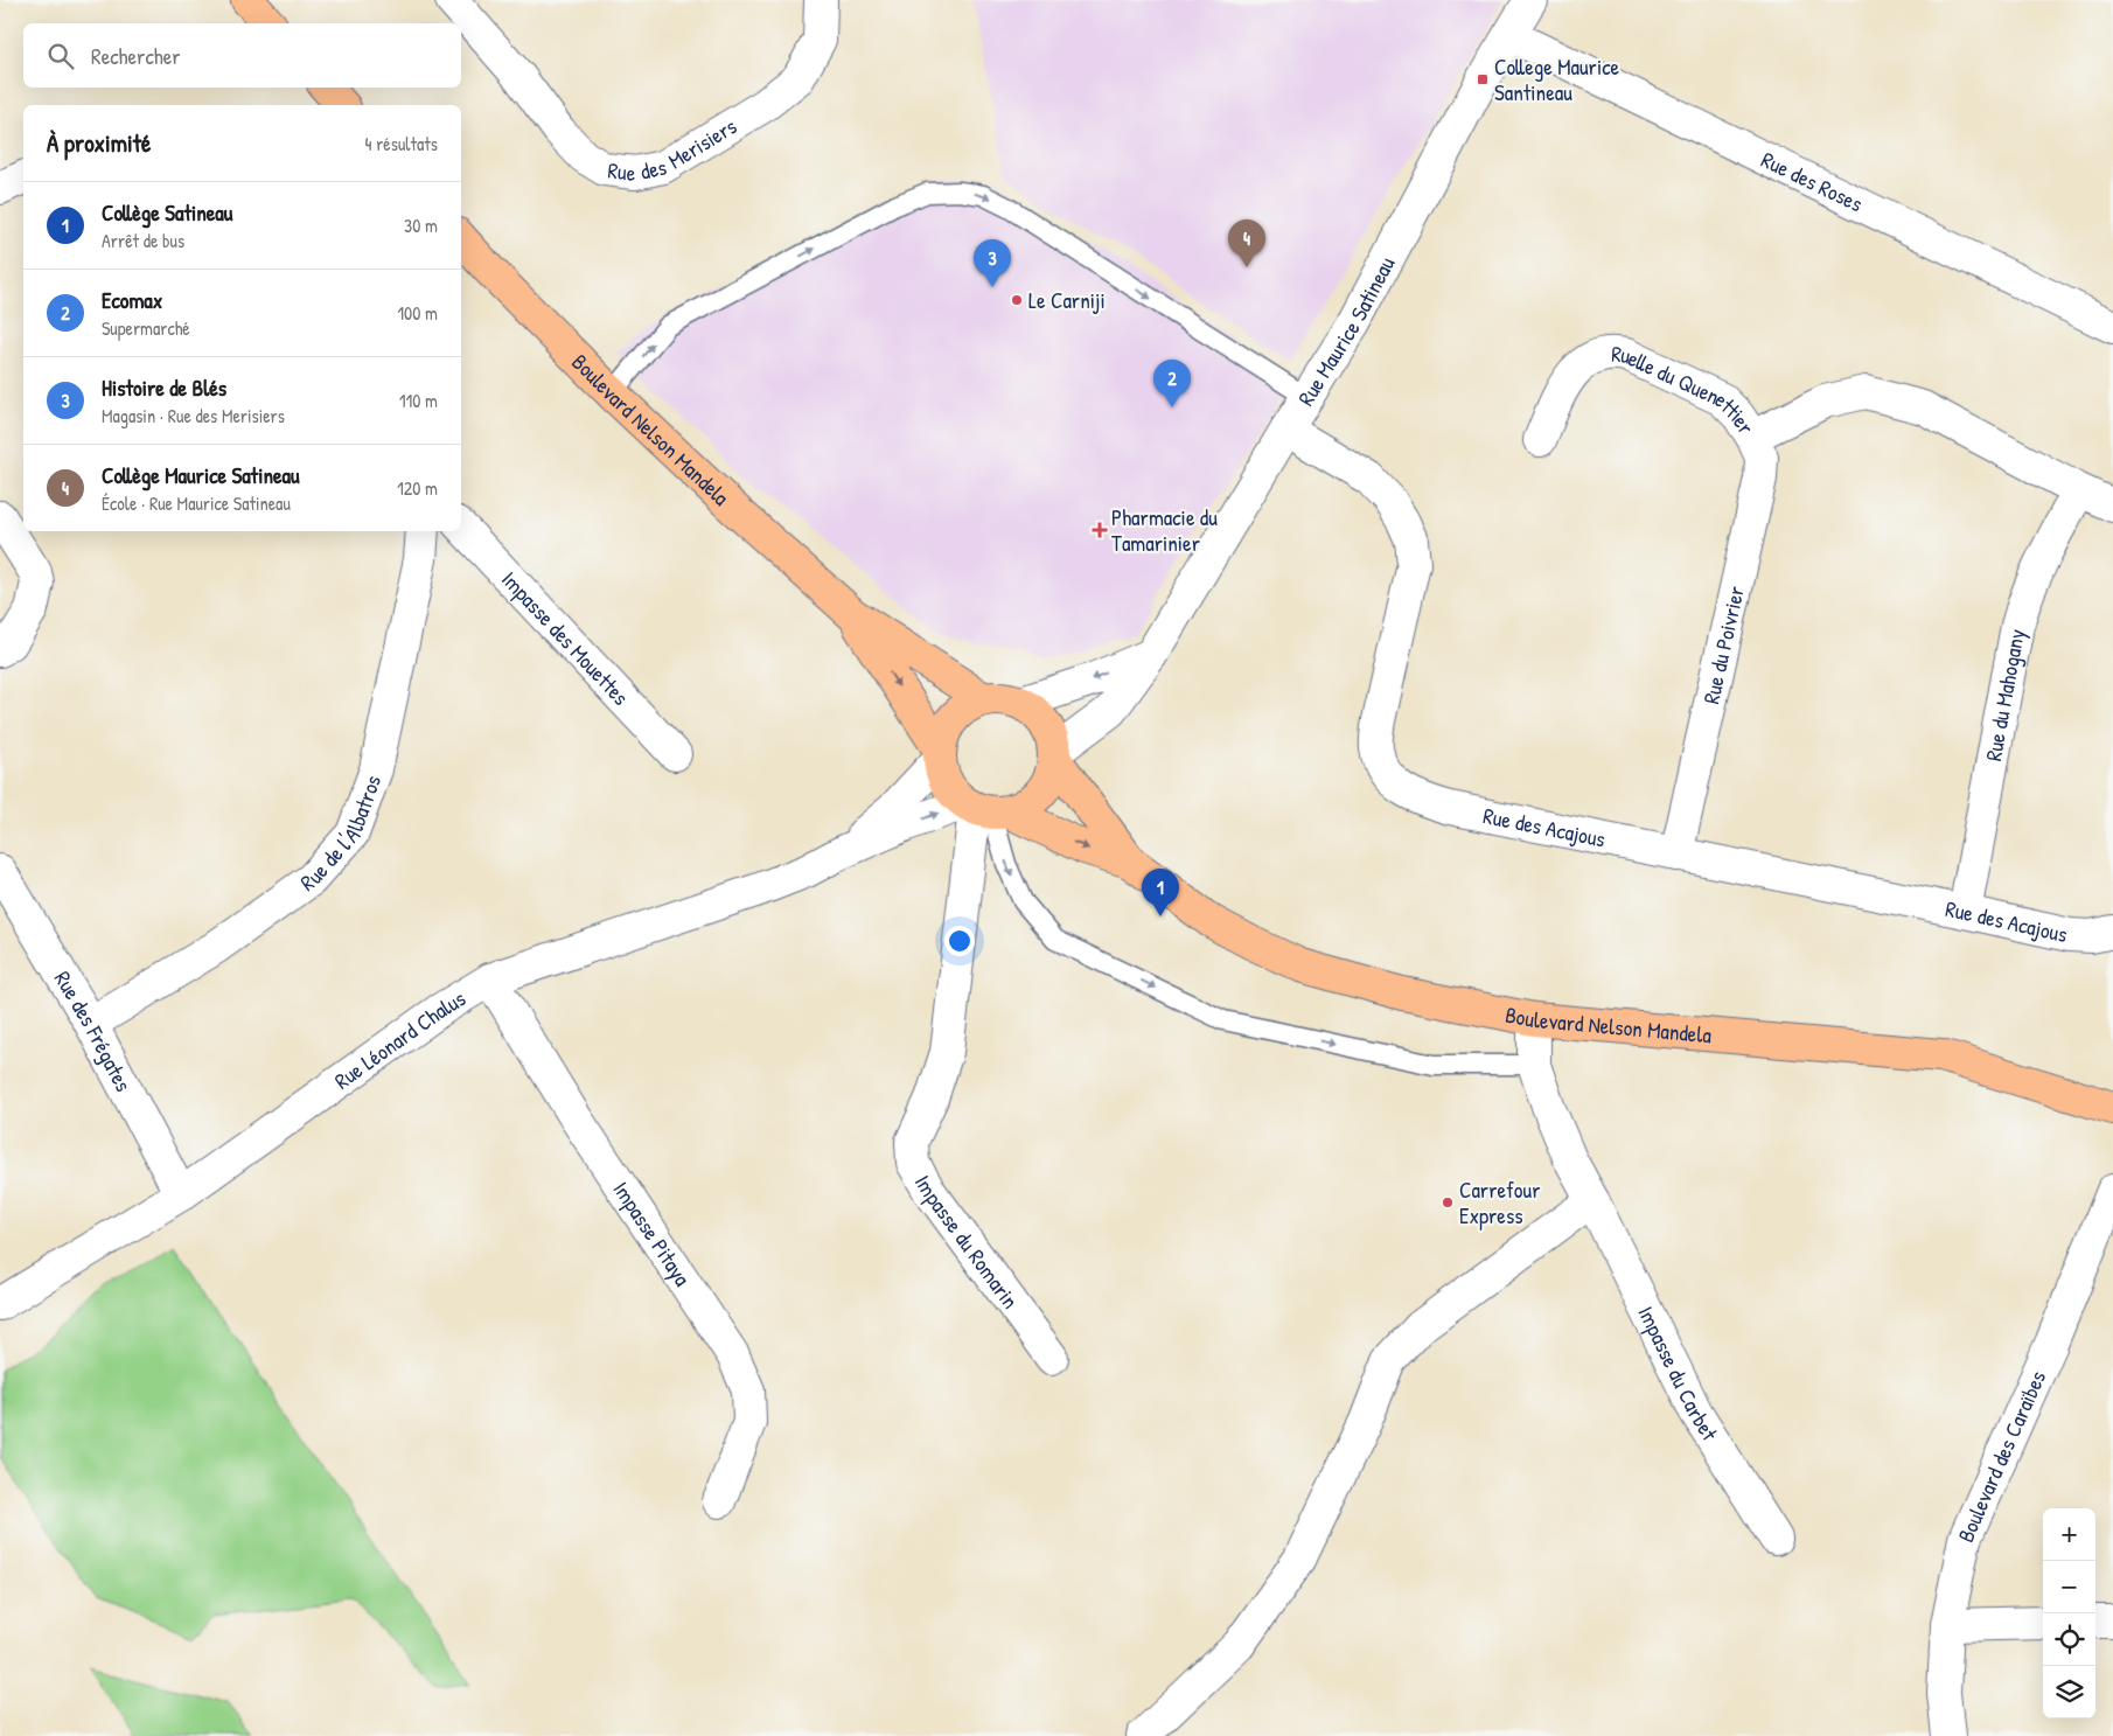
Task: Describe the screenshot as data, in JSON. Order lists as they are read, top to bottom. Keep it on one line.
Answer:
{"streets":{"main road":["Boulevard Nelson Mandela"],"street":["Rue des Merisiers","Rue des Roses","Rue Maurice Satineau","Ruelle du Quenettier","Impasse des Mouettes","Rue du Poivrier","Rue du Mahogany","Rue des Acajous","Rue de l'Albatros","Rue des Frégates","Rue Léonard Chalus","Impasse Pitaya","Impasse du Romarin","Impasse du Carbet","Boulevard des Caraïbes"]},"crossings":[["Rue des Roses","Rue Maurice Satineau"],["Rue Maurice Satineau","Boulevard Nelson Mandela"],["Rue Maurice Satineau","Rue des Acajous"],["Rue Maurice Satineau","Rue Léonard Chalus"],["Rue Maurice Satineau","Impasse du Romarin"],["Ruelle du Quenettier","Rue du Poivrier"],["Ruelle du Quenettier","Rue du Mahogany"],["Boulevard Nelson Mandela","Rue Léonard Chalus"],["Boulevard Nelson Mandela","Impasse du Romarin"],["Boulevard Nelson Mandela","Impasse du Carbet"],["Rue du Poivrier","Rue des Acajous"],["Rue du Mahogany","Rue des Acajous"],["Rue de l'Albatros","Rue des Frégates"],["Rue des Frégates","Rue Léonard Chalus"],["Rue Léonard Chalus","Impasse Pitaya"],["Rue Léonard Chalus","Impasse du Romarin"]],"places":{"transit":["College Maurice Santineau"],"other":["Le Carniji","Carrefour Express"],"health":["Pharmacie du Tamarinier"]},"page":{"search":"Rechercher","heading":["À proximité","4 résultats"],"list":[{"mark":"1","name":"Collège Satineau","note":"Arrêt de bus","value":"30 m"},{"mark":"2","name":"Ecomax","note":"Supermarché","value":"100 m"},{"mark":"3","name":"Histoire de Blés","note":"Magasin · Rue des Merisiers","value":"110 m"},{"mark":"4","name":"Collège Maurice Satineau","note":"École · Rue Maurice Satineau","value":"120 m"}],"pins":["4","3","2","1"],"map_buttons":["+","−"]}}
